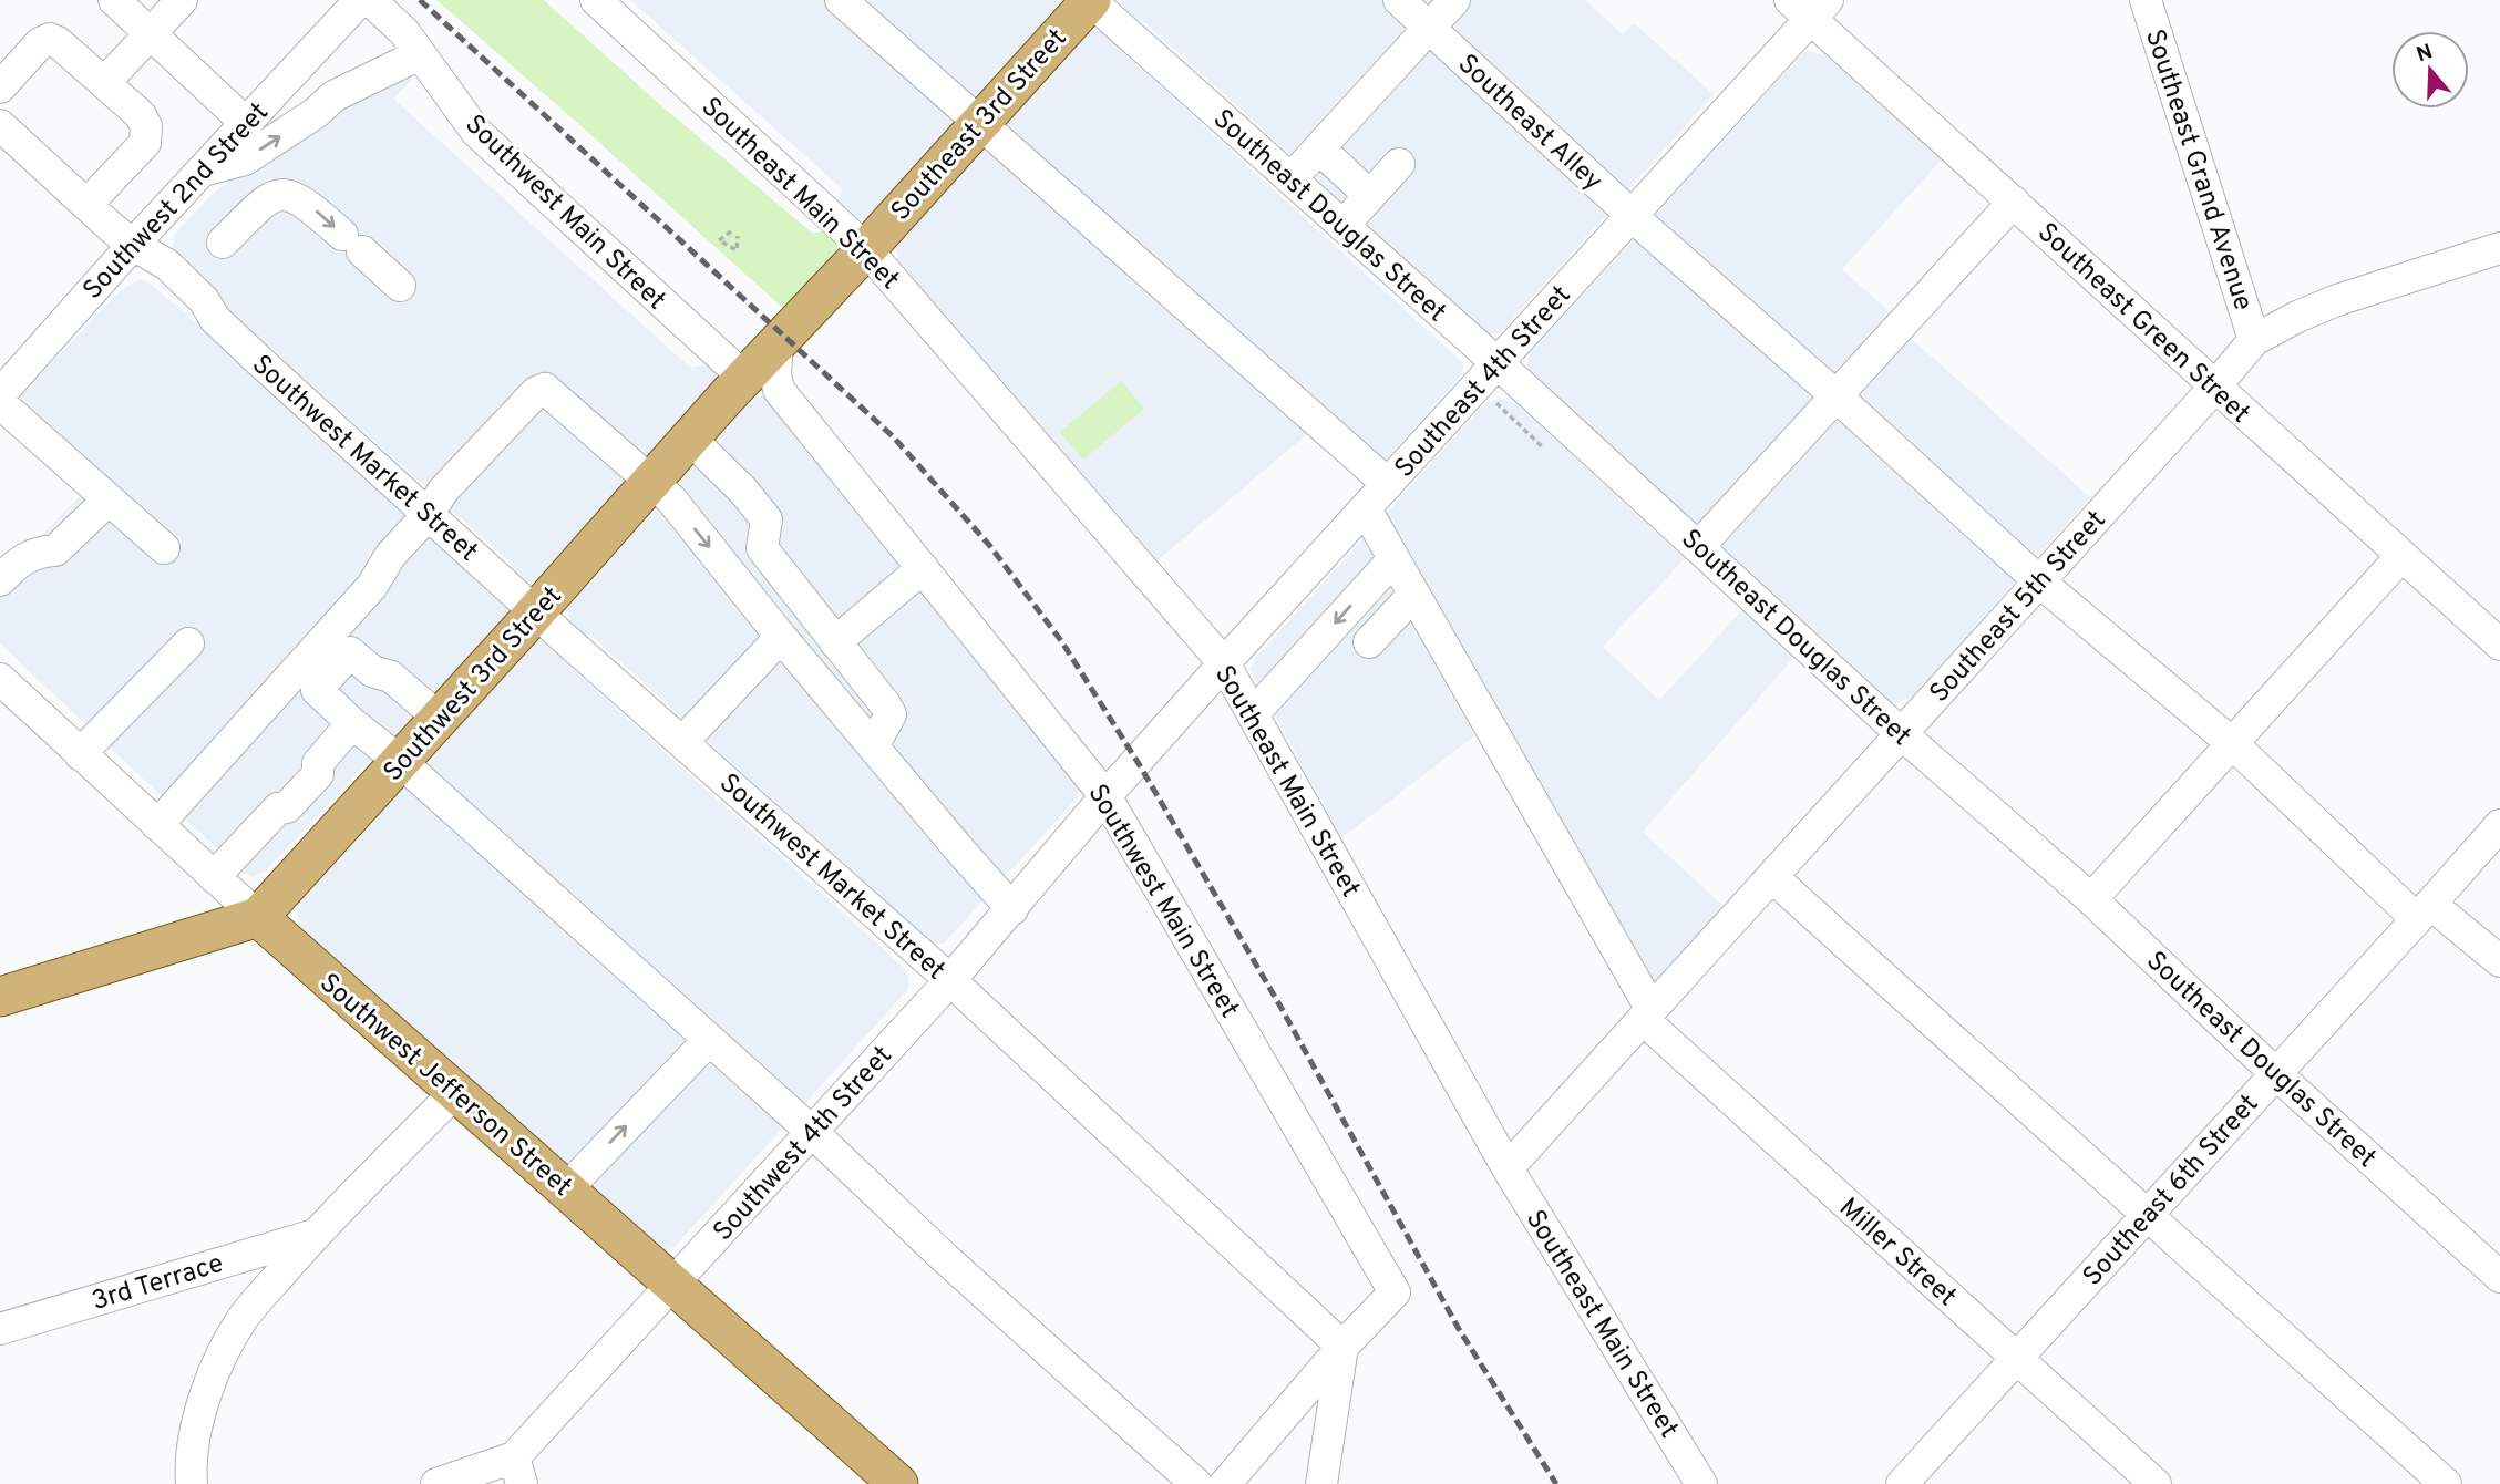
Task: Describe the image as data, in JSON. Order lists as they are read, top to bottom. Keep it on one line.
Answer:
{"streets":{"main road":["Southeast 3rd Street","Southwest 3rd Street","Southwest Jefferson Street"],"street":["Southeast Alley","Southeast Grand Avenue","Southeast Main Street","Southwest 2nd Street","Southwest Main Street","Southeast Douglas Street","Southeast Green Street","Southeast 4th Street","Southwest Market Street","Southeast 5th Street","Southwest 4th Street","Southeast 6th Street","Miller Street","3rd Terrace"]},"crossings":[["Southeast Alley","Southeast 4th Street"],["Southeast Alley","Southeast 5th Street"],["Southeast Alley","Southeast 6th Street"],["Southeast 3rd Street","Southeast Main Street"],["Southeast 3rd Street","Southeast Douglas Street"],["Southeast 3rd Street","Southwest 3rd Street"],["Southeast Grand Avenue","Southeast 5th Street"],["Southeast Main Street","Southeast 4th Street"],["Southeast Main Street","Southeast 5th Street"],["Southeast Main Street","Southwest 3rd Street"],["Southwest 2nd Street","Southwest Main Street"],["Southwest 2nd Street","Southwest Market Street"],["Southwest Main Street","Southwest Market Street"],["Southwest Main Street","Southwest 3rd Street"],["Southwest Main Street","Southwest 4th Street"],["Southeast Douglas Street","Southeast 4th Street"],["Southeast Douglas Street","Southeast 5th Street"],["Southeast Douglas Street","Southeast 6th Street"],["Southeast Green Street","Southeast 4th Street"],["Southeast Green Street","Southeast 5th Street"],["Southeast 4th Street","Southwest 4th Street"],["Southeast 4th Street","Miller Street"],["Southwest Market Street","Southwest 3rd Street"],["Southwest Market Street","Southwest 4th Street"],["Southeast 5th Street","Miller Street"],["Southwest 3rd Street","Southwest Jefferson Street"],["Southwest Jefferson Street","Southwest 4th Street"],["Southeast 6th Street","Miller Street"]],"north":"top"}
